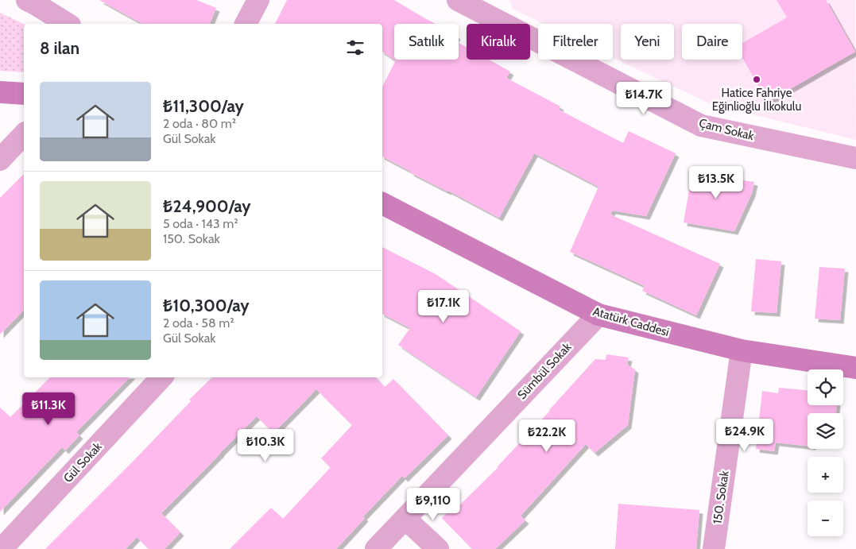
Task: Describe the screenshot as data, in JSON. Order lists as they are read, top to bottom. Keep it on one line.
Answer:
{"streets":{"main road":["Atatürk Caddesi"],"street":["Çam Sokak","Sümbül Sokak","Gül Sokak","150. Sokak"]},"crossings":[["Atatürk Caddesi","Sümbül Sokak"],["Atatürk Caddesi","150. Sokak"]],"places":["Hatice Fahriye Eğinlioğlu İlkokulu"],"page":{"chip":["Satılık","Kiralık","Filtreler","Yeni","Daire"],"heading":"8 ilan","list":[{"name":"₺11,300/ay","note":"2 oda · 80 m² · Gül Sokak"},{"name":"₺24,900/ay","note":"5 oda · 143 m² · 150. Sokak"},{"name":"₺10,300/ay","note":"2 oda · 58 m² · Gül Sokak"}],"price":["₺14.7K","₺13.5K","₺17.1K","₺11.3K","₺24.9K","₺22.2K","₺10.3K","₺9,110"],"map_buttons":["+","−"]}}
